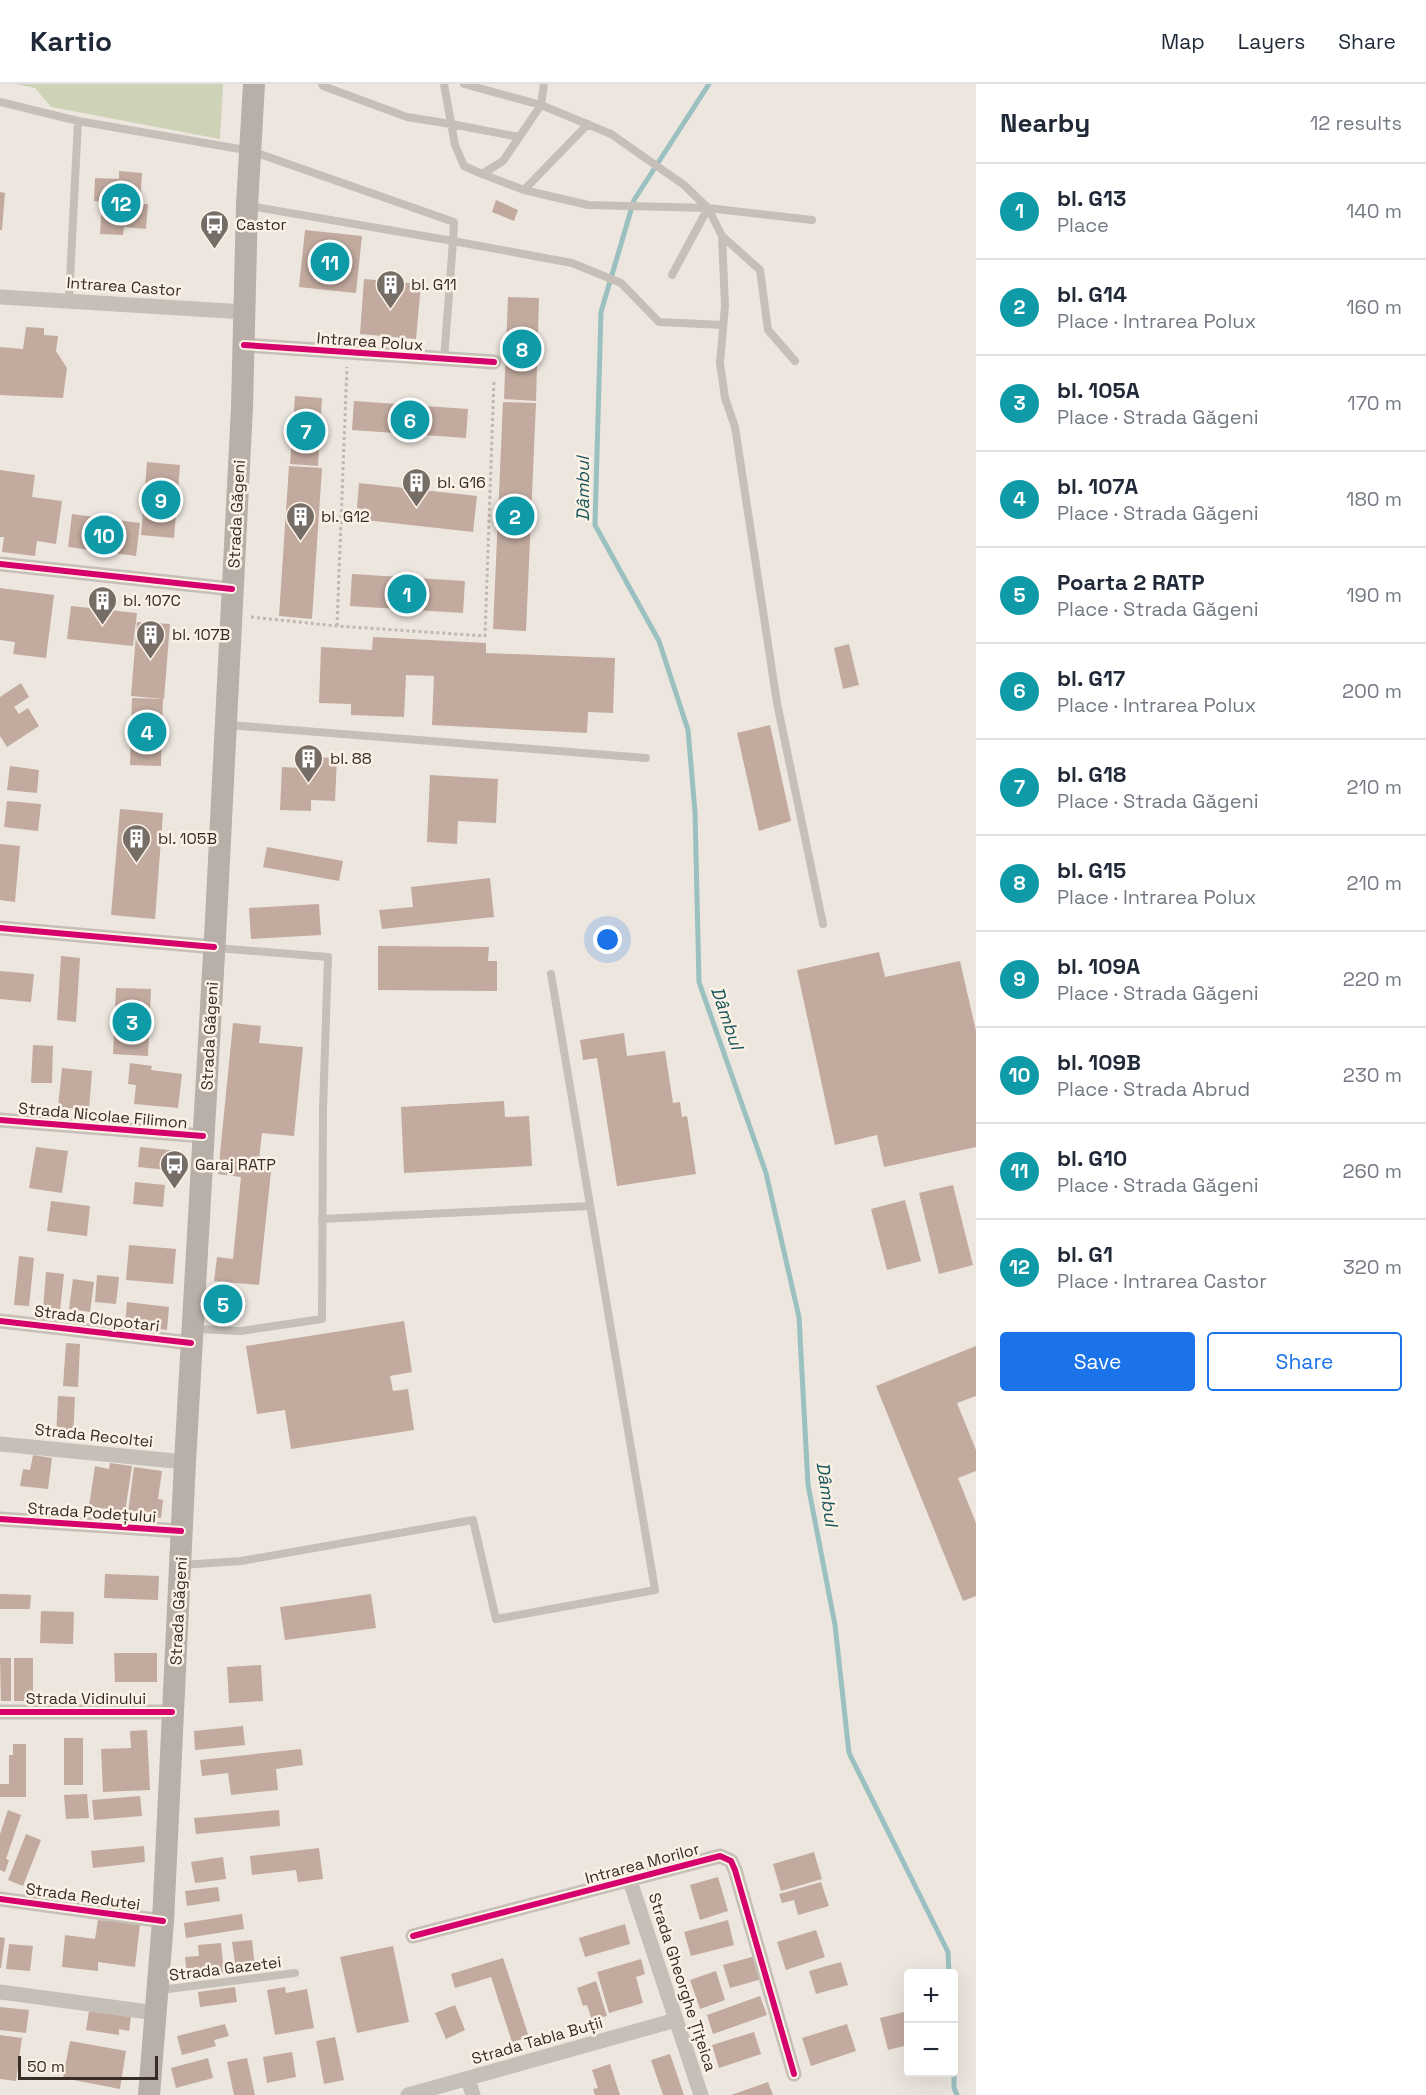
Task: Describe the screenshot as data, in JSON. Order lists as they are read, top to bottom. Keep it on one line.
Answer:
{"streets":{"main road":["Strada Găgeni"],"street":["Intrarea Castor","Intrarea Polux","Strada Nicolae Filimon","Strada Clopotari","Strada Recoltei","Strada Podețului","Strada Vidinului","Intrarea Morilor","Strada Redutei","Strada Gheorghe Țițeica","Strada Tabla Buții"],"lane":["Strada Gazetei"]},"crossings":[["Intrarea Castor","Strada Găgeni"],["Intrarea Polux","Strada Găgeni"],["Strada Găgeni","Strada Nicolae Filimon"],["Strada Găgeni","Strada Clopotari"],["Strada Găgeni","Strada Recoltei"],["Strada Găgeni","Strada Podețului"],["Strada Găgeni","Strada Vidinului"],["Strada Găgeni","Strada Redutei"],["Strada Găgeni","Strada Gazetei"],["Intrarea Morilor","Strada Gheorghe Țițeica"],["Strada Gheorghe Țițeica","Strada Tabla Buții"]],"water":["Dâmbul"],"places":{"bus stop":["Castor","Garaj RATP"],"building":["bl. G11","bl. G16","bl. G12","bl. 107C","bl. 107B","bl. 88","bl. 105B"]},"scale_bar":"50 m","page":{"header":"Kartio","nav":["Map","Layers","Share"],"heading":["Nearby","12 results"],"list":[{"mark":"1","name":"bl. G13","note":"Place","value":"140 m"},{"mark":"2","name":"bl. G14","note":"Place · Intrarea Polux","value":"160 m"},{"mark":"3","name":"bl. 105A","note":"Place · Strada Găgeni","value":"170 m"},{"mark":"4","name":"bl. 107A","note":"Place · Strada Găgeni","value":"180 m"},{"mark":"5","name":"Poarta 2 RATP","note":"Place · Strada Găgeni","value":"190 m"},{"mark":"6","name":"bl. G17","note":"Place · Intrarea Polux","value":"200 m"},{"mark":"7","name":"bl. G18","note":"Place · Strada Găgeni","value":"210 m"},{"mark":"8","name":"bl. G15","note":"Place · Intrarea Polux","value":"210 m"},{"mark":"9","name":"bl. 109A","note":"Place · Strada Găgeni","value":"220 m"},{"mark":"10","name":"bl. 109B","note":"Place · Strada Abrud","value":"230 m"},{"mark":"11","name":"bl. G10","note":"Place · Strada Găgeni","value":"260 m"},{"mark":"12","name":"bl. G1","note":"Place · Intrarea Castor","value":"320 m"}],"pins":["12","11","8","6","7","9","2","10","1","4","3","5"],"buttons":["Save","Share"],"map_buttons":["+","−"],"scale":"50 m"}}
